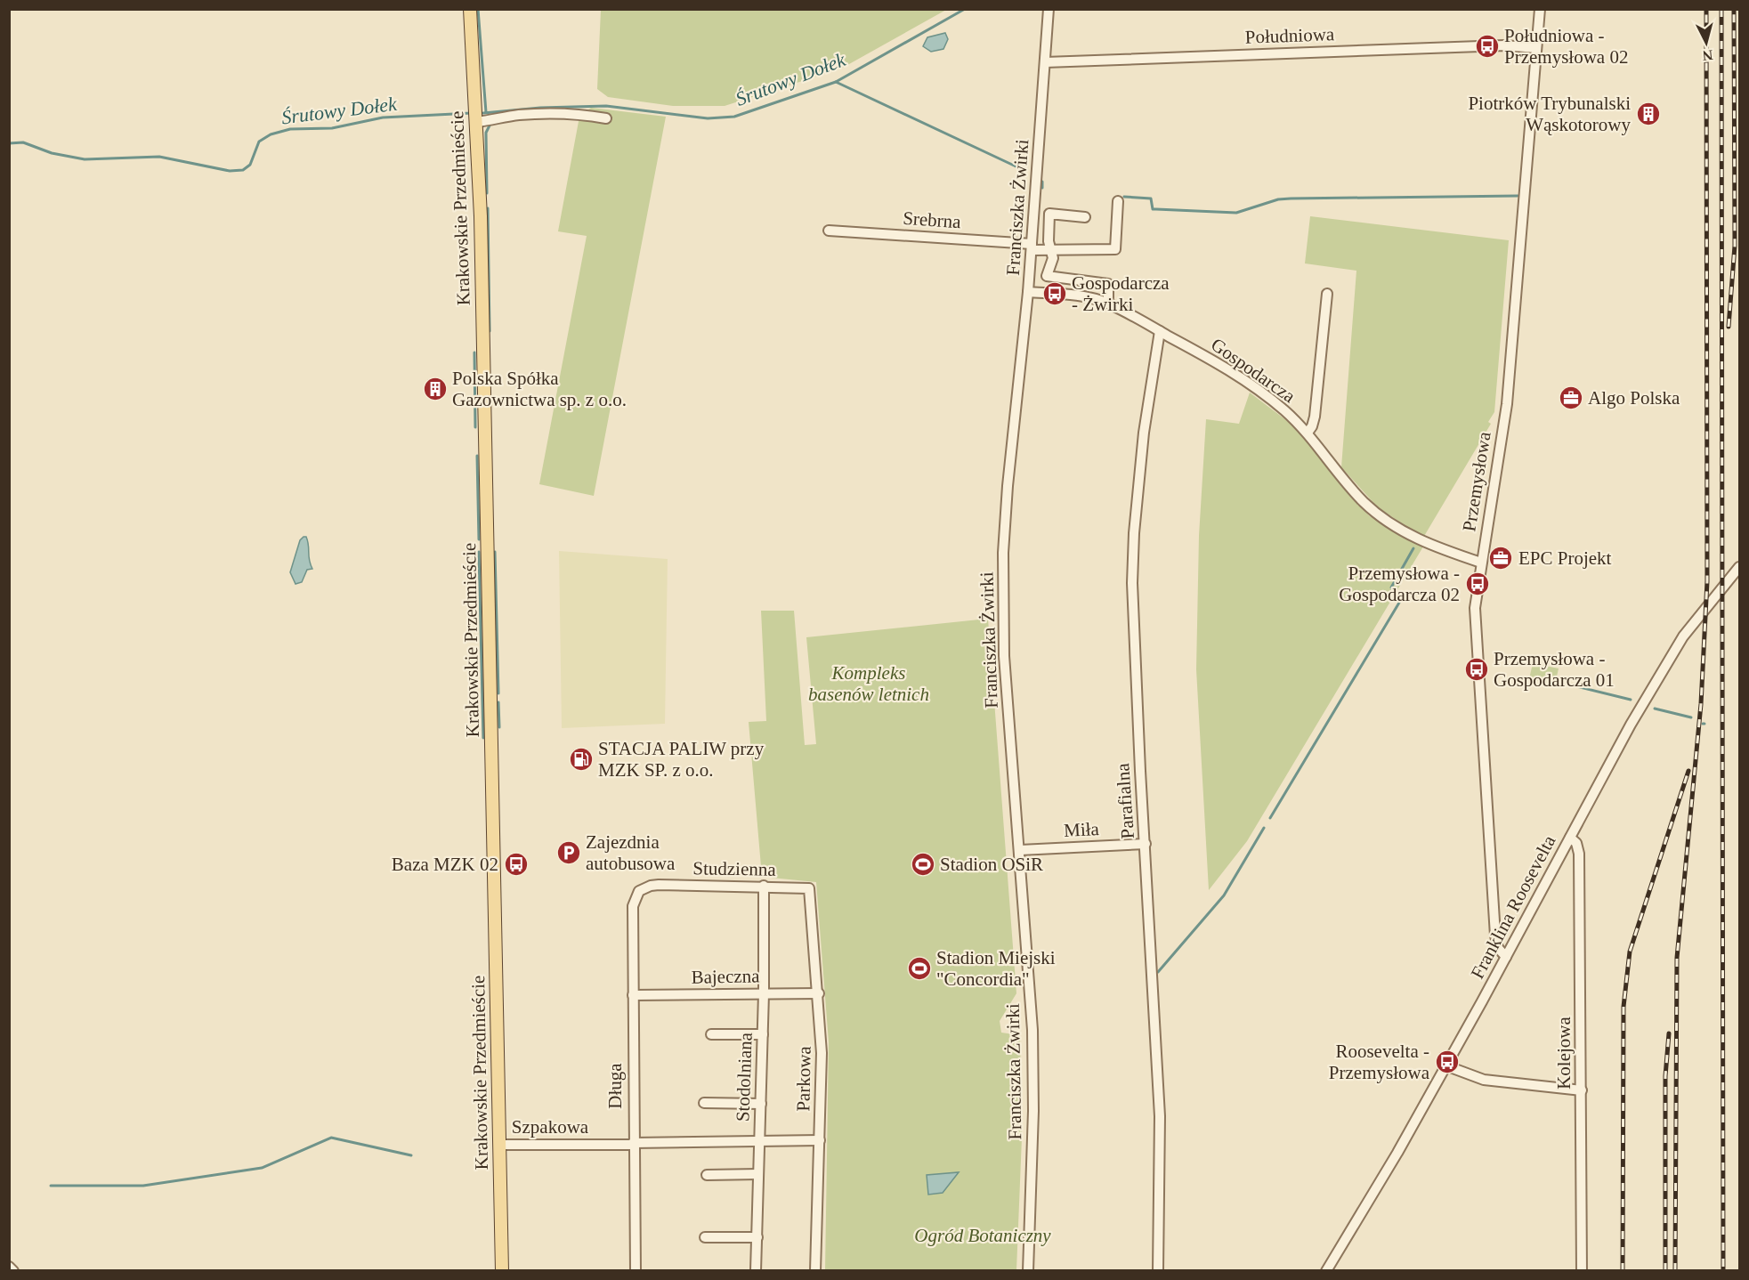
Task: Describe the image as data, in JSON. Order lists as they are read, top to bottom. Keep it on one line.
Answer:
{"streets":{"main road":["Krakowskie Przedmieście"],"street":["Południowa","Franciszka Żwirki","Srebrna","Gospodarcza","Przemysłowa","Parafialna","Miła","Studzienna","Franklina Roosevelta","Bajeczna","Kolejowa","Stodolniana","Parkowa","Długa","Szpakowa"]},"crossings":[["Południowa","Franciszka Żwirki"],["Południowa","Przemysłowa"],["Franciszka Żwirki","Srebrna"],["Franciszka Żwirki","Gospodarcza"],["Franciszka Żwirki","Miła"],["Krakowskie Przedmieście","Szpakowa"],["Gospodarcza","Przemysłowa"],["Gospodarcza","Parafialna"],["Przemysłowa","Franklina Roosevelta"],["Parafialna","Miła"],["Studzienna","Stodolniana"],["Studzienna","Parkowa"],["Studzienna","Długa"],["Franklina Roosevelta","Kolejowa"],["Bajeczna","Stodolniana"],["Bajeczna","Parkowa"],["Bajeczna","Długa"],["Stodolniana","Szpakowa"],["Parkowa","Szpakowa"],["Długa","Szpakowa"]],"water":["Śrutowy Dołek"],"parks":["Kompleks basenów letnich","Ogród Botaniczny"],"places":{"bus stop":["Południowa - Przemysłowa 02","Gospodarcza - Żwirki","Przemysłowa - Gospodarcza 02","Przemysłowa - Gospodarcza 01","Baza MZK 02","Roosevelta - Przemysłowa"],"building":["Piotrków Trybunalski Wąskotorowy","Polska Spółka Gazownictwa sp. z o.o."],"office":["Algo Polska","EPC Projekt"],"fuel station":["STACJA PALIW przy MZK SP. z o.o."],"parking":["Zajezdnia autobusowa"],"sports":["Stadion OSiR","Stadion Miejski \"Concordia\""]},"north":"bottom"}
